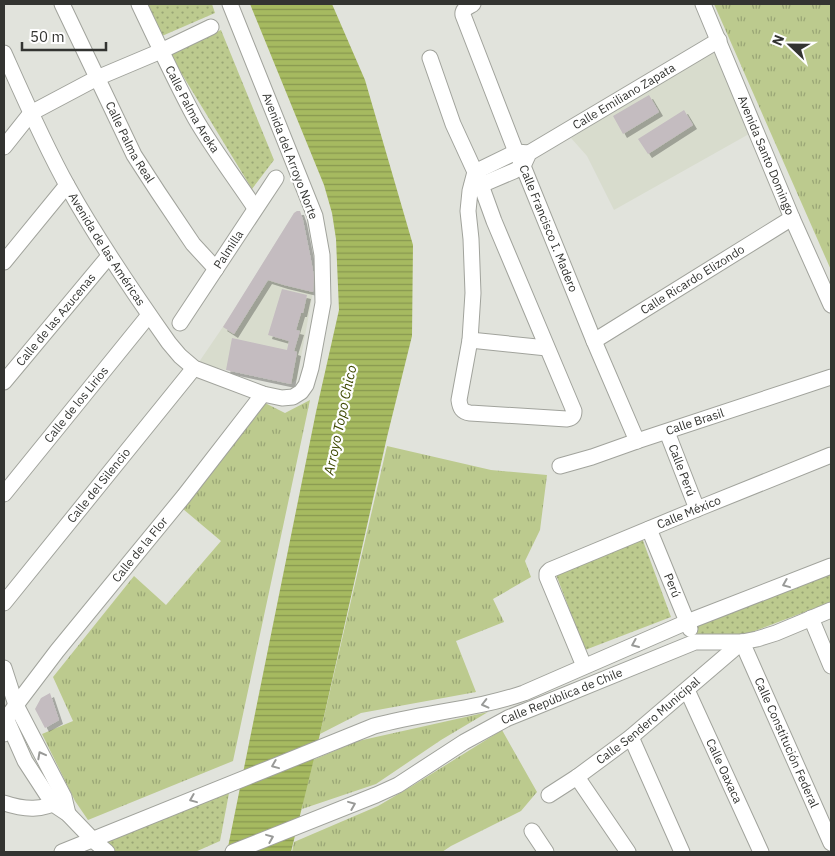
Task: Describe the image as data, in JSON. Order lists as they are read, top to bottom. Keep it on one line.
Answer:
{"streets":{"street":["Calle Emiliano Zapata","Calle Palma Areka","Calle Palma Real","Avenida Santo Domingo","Avenida del Arroyo Norte","Calle Francisco I. Madero","Avenida de las Américas","Palmilla","Calle Ricardo Elizondo","Calle de las Azucenas","Calle de los Lirios","Calle Brasil","Calle Perú","Calle del Silencio","Calle México","Calle de la Flor","Perú","Calle República de Chile","Calle Sendero Municipal","Calle Constitución Federal","Calle Oaxaca"]},"crossings":[["Calle Emiliano Zapata","Avenida Santo Domingo"],["Calle Emiliano Zapata","Calle Francisco I. Madero"],["Calle Palma Areka","Palmilla"],["Calle Palma Real","Palmilla"],["Avenida Santo Domingo","Calle Ricardo Elizondo"],["Avenida del Arroyo Norte","Avenida de las Américas"],["Avenida del Arroyo Norte","Calle de la Flor"],["Calle Francisco I. Madero","Calle Ricardo Elizondo"],["Calle Francisco I. Madero","Calle Brasil"],["Avenida de las Américas","Calle de las Azucenas"],["Avenida de las Américas","Calle de los Lirios"],["Avenida de las Américas","Calle del Silencio"],["Avenida de las Américas","Calle de la Flor"],["Calle Brasil","Calle Perú"],["Calle Perú","Calle México"],["Calle México","Perú"],["Calle México","Calle República de Chile"],["Perú","Calle República de Chile"],["Calle República de Chile","Calle Sendero Municipal"],["Calle República de Chile","Calle Constitución Federal"],["Calle Sendero Municipal","Calle Constitución Federal"],["Calle Sendero Municipal","Calle Oaxaca"]],"water":["Arroyo Topo Chico"],"scale_bar":"50 m","north":"left"}
